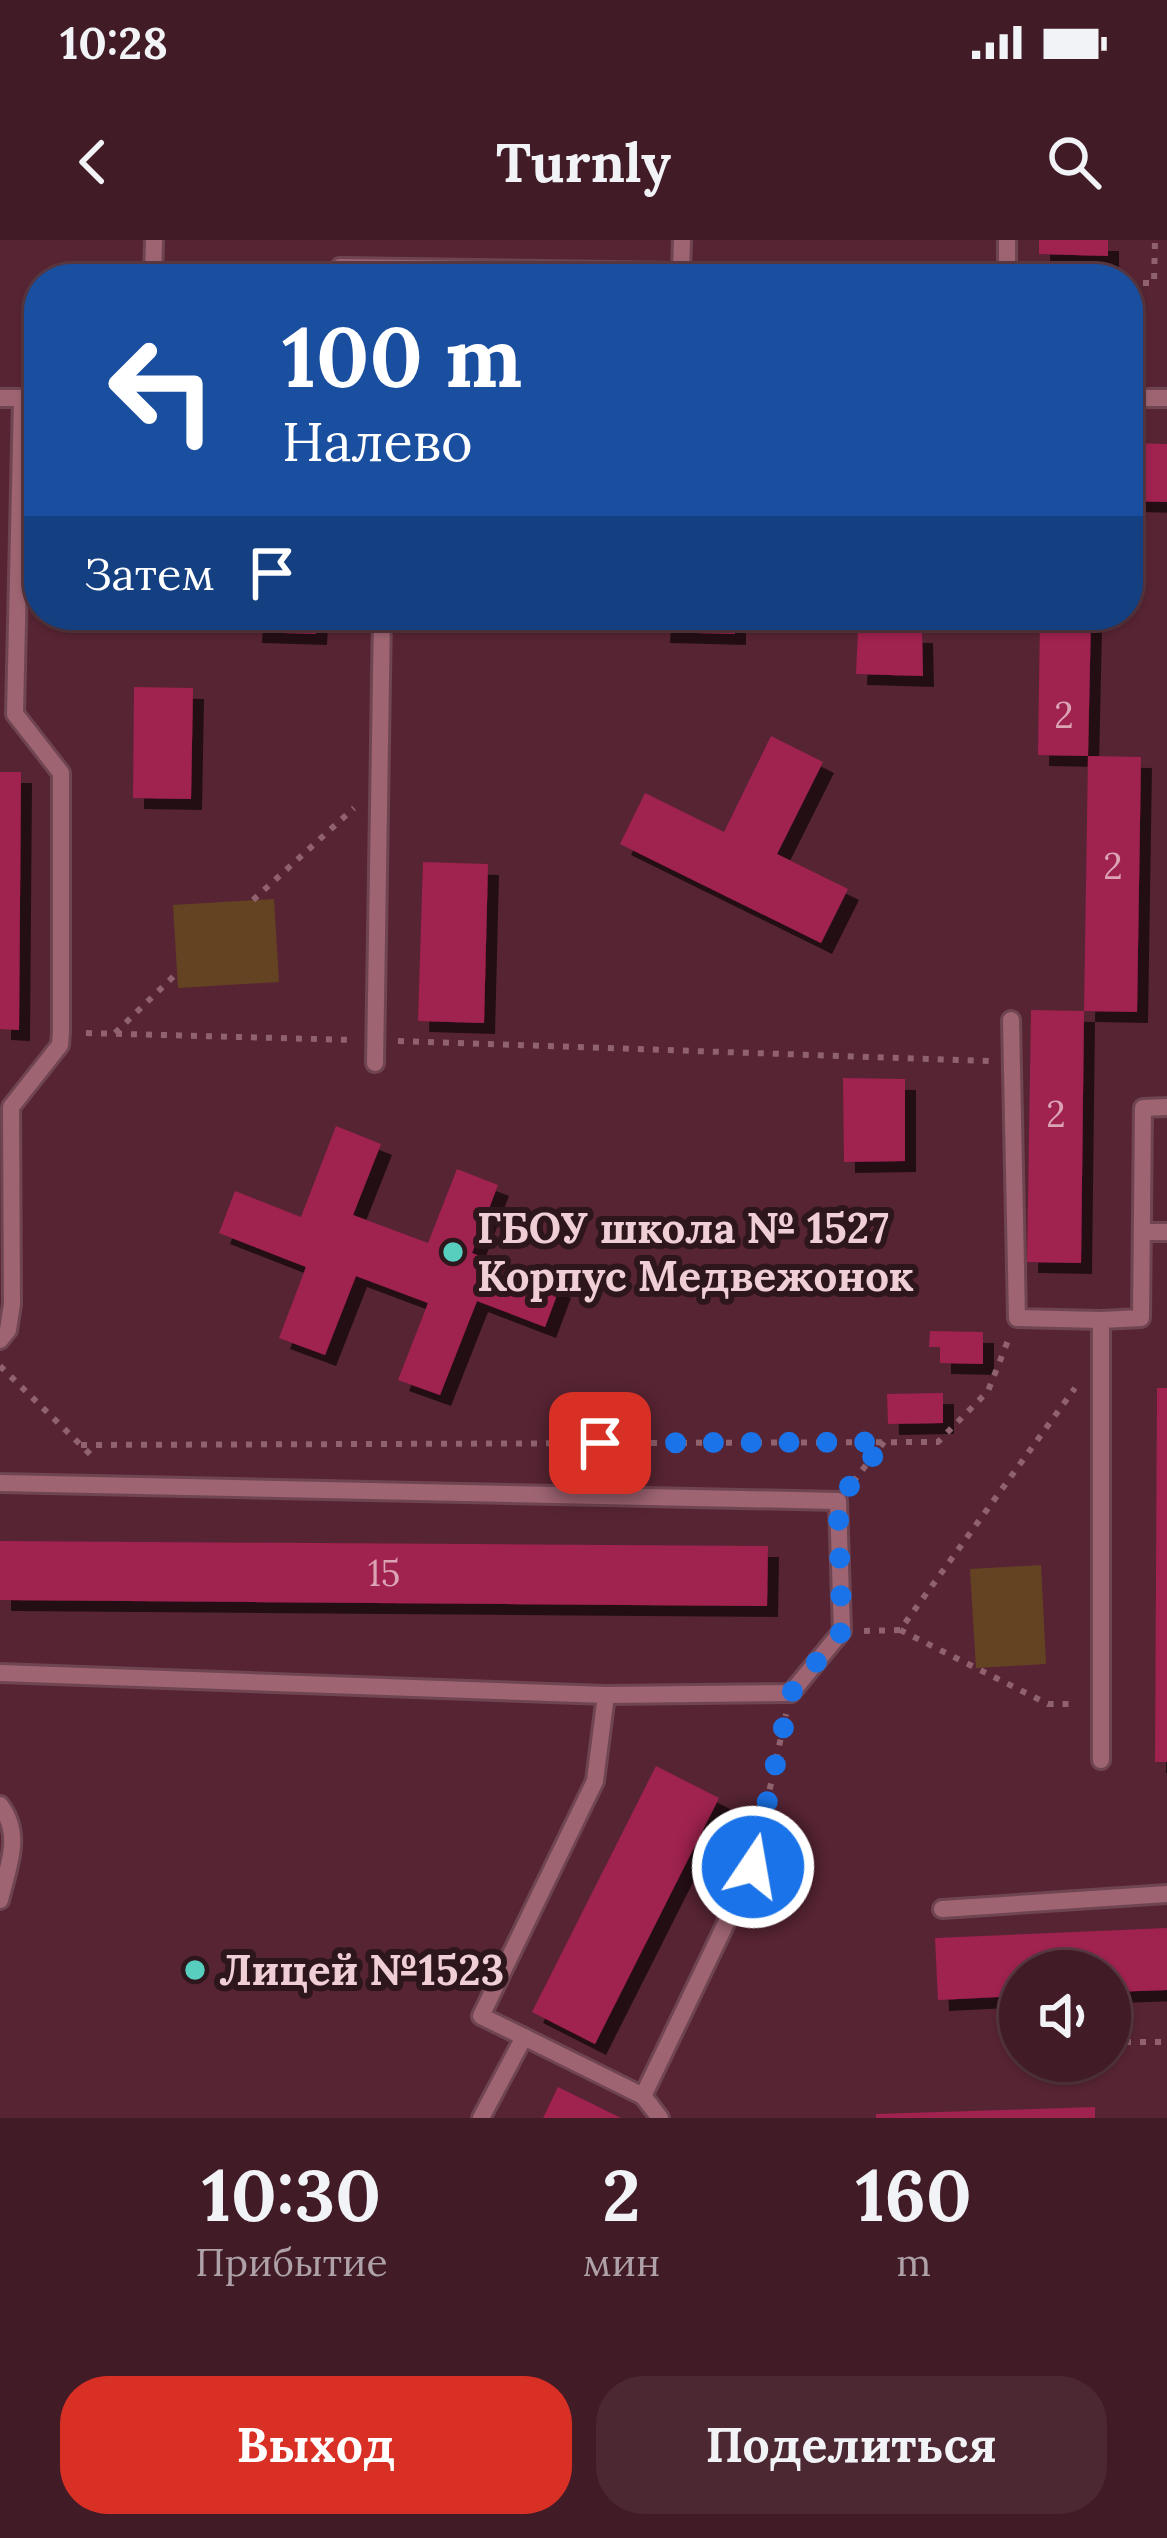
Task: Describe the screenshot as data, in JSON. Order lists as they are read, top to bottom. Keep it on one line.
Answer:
{"places":["ГБОУ школа № 1527 Корпус Медвежонок","Лицей №1523"],"house_numbers":["2","2","2","15"],"page":{"status":"10:28","header":"Turnly","turn":["100 m","Налево"],"then":"Затем","eta":["10:30","Прибытие","2","мин","160","m"],"buttons":["Выход","Поделиться"]}}
